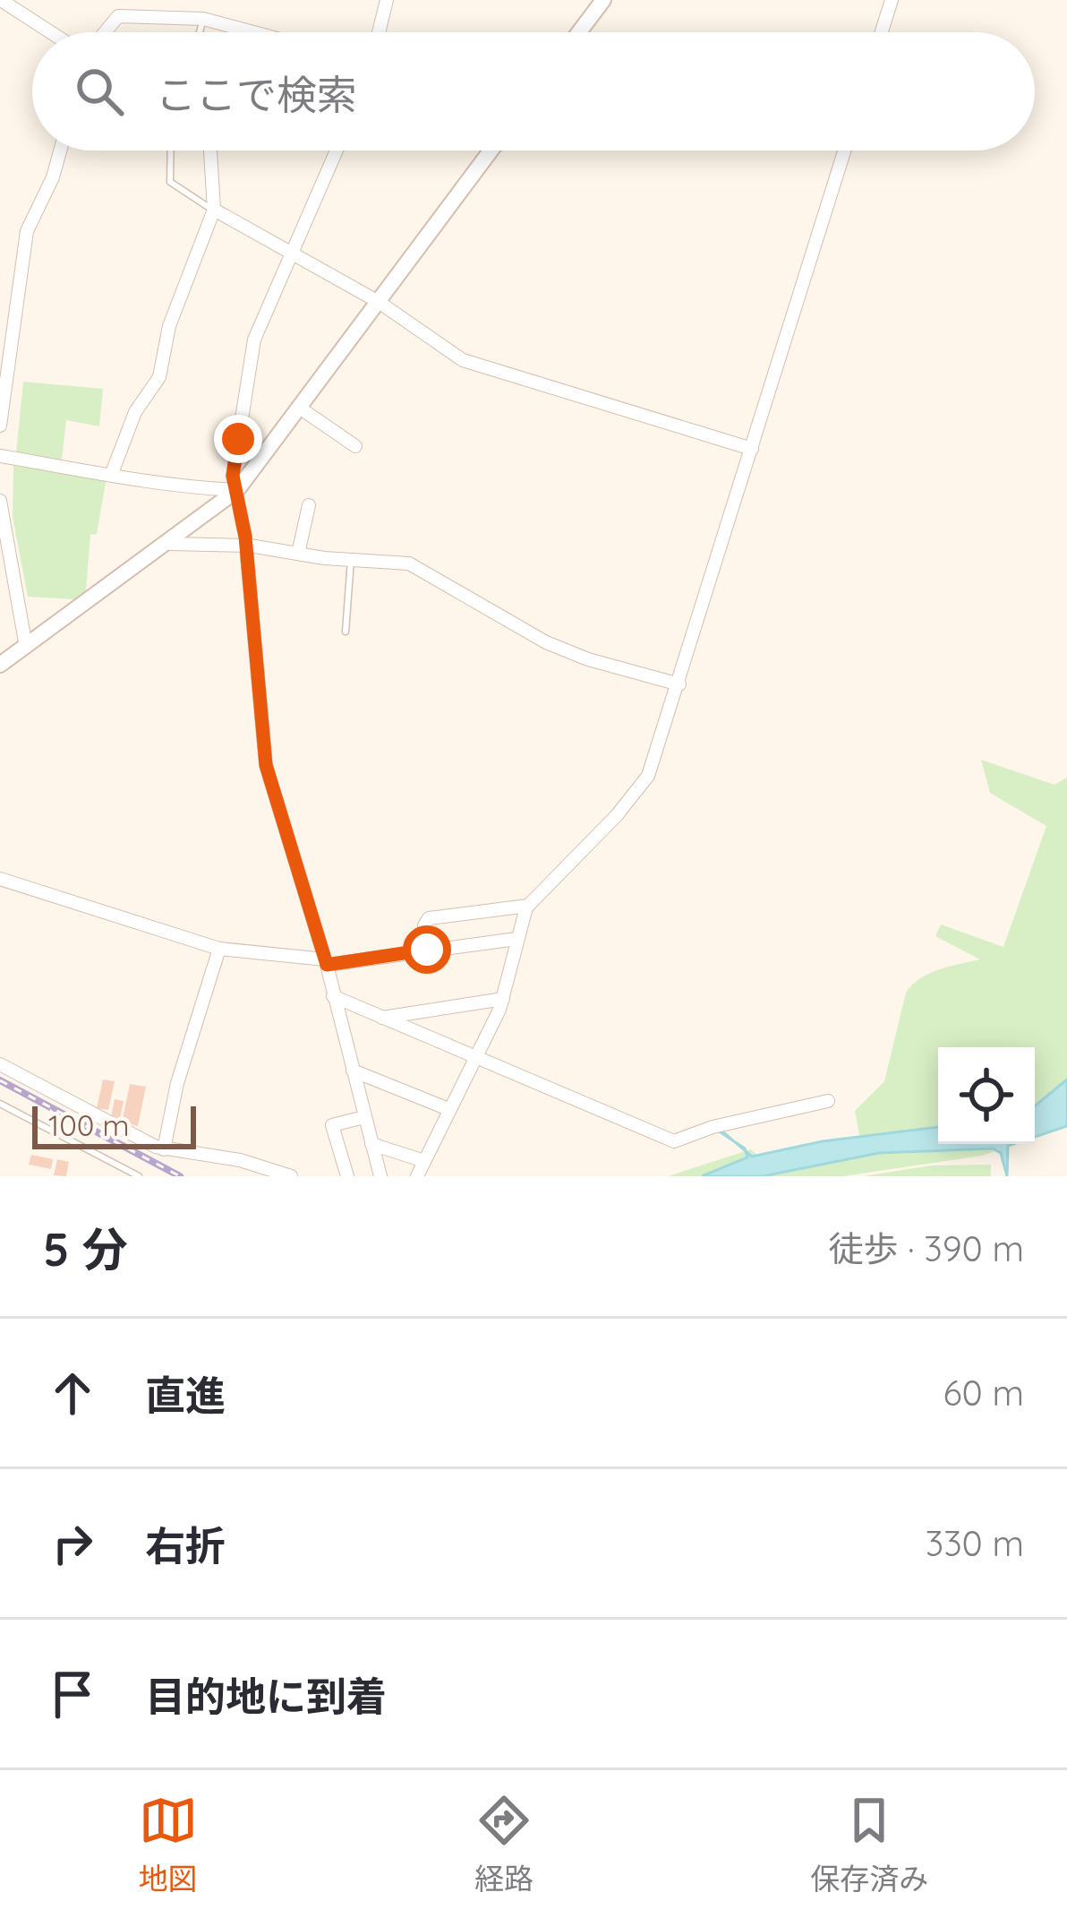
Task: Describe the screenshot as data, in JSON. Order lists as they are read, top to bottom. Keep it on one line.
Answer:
{"scale_bar":"100 m","page":{"search":"ここで検索","scale":"100 m","heading":["5 分","徒歩 · 390 m"],"list":[["直進","60 m"],["右折","330 m"],"目的地に到着"],"nav":["地図","経路","保存済み"]}}
